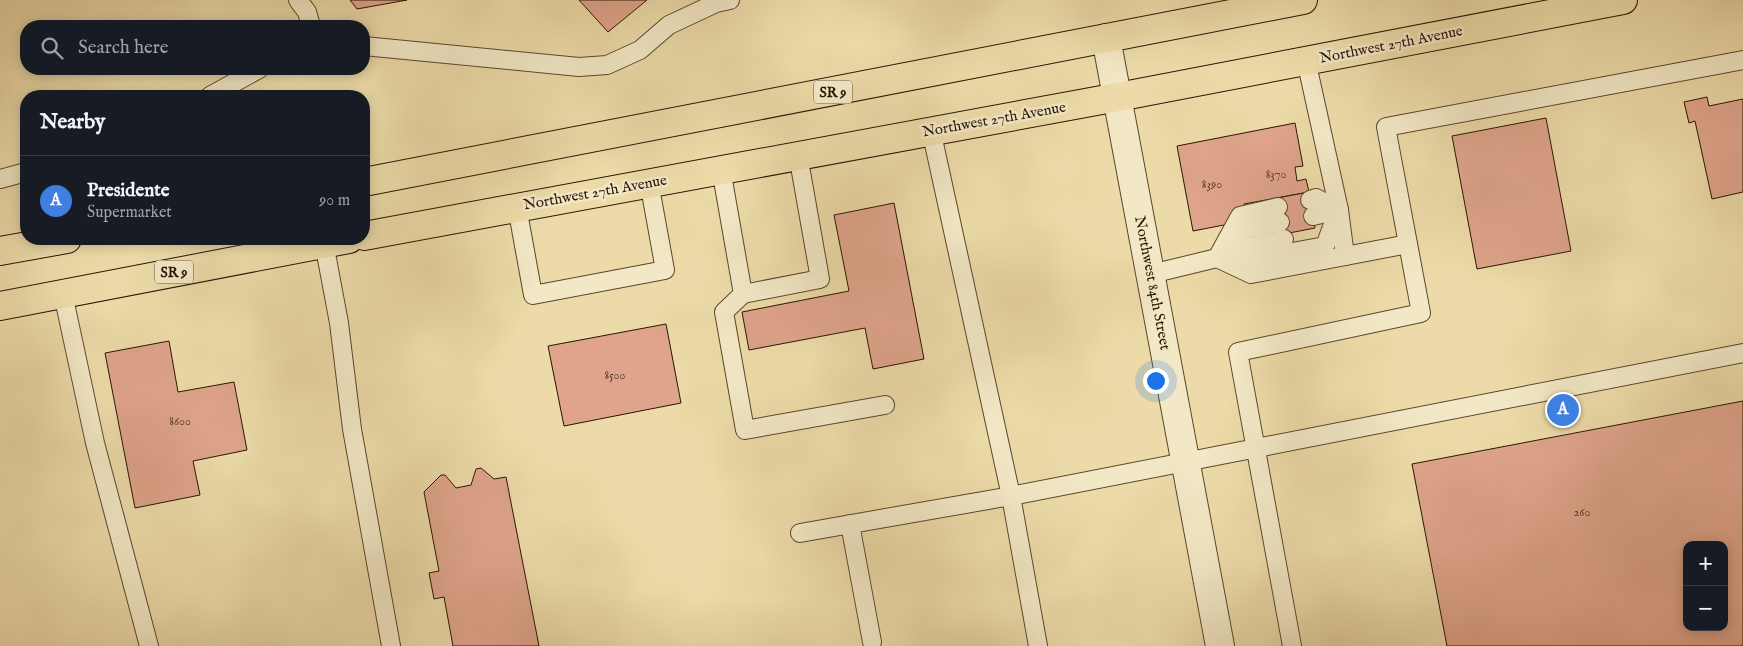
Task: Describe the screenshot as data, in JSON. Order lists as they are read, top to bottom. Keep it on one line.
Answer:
{"streets":{"main road":["Northwest 27th Avenue","SR 9"],"street":["Northwest 84th Street"]},"crossings":[["Northwest 27th Avenue","Northwest 84th Street"],["SR 9","Northwest 84th Street"]],"house_numbers":["8370","8390","8500","8600","260"],"page":{"search":"Search here","heading":"Nearby","list":[{"mark":"A","name":"Presidente","note":"Supermarket","value":"90 m"}],"pins":"A","map_buttons":["+","−"]}}
